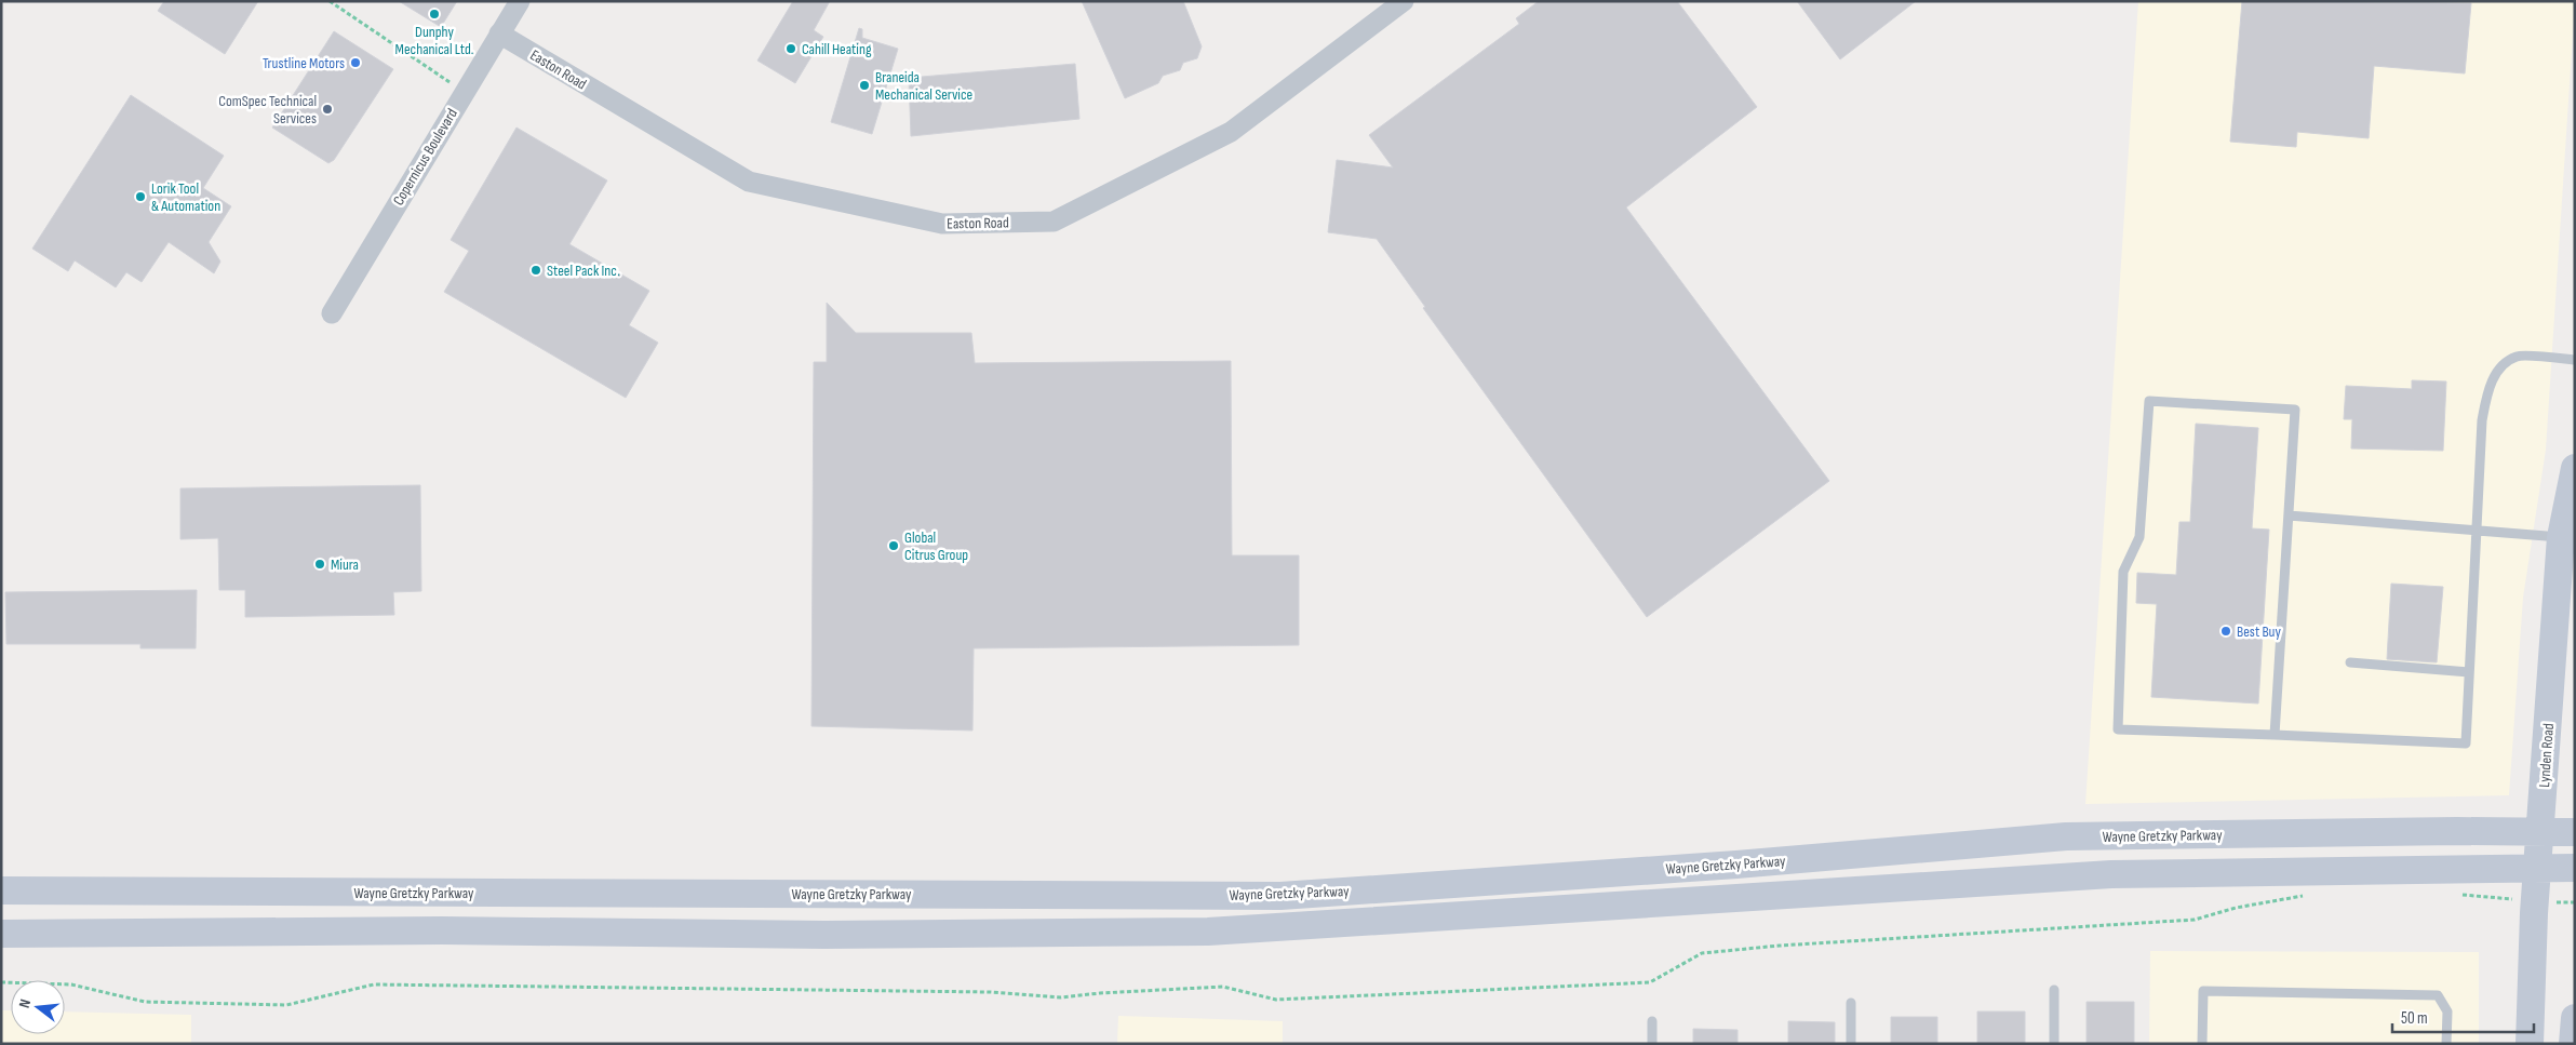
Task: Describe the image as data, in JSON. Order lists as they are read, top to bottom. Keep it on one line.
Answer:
{"streets":{"main road":["Lynden Road","Wayne Gretzky Parkway"],"street":["Easton Road","Copernicus Boulevard"]},"crossings":[["Easton Road","Copernicus Boulevard"],["Lynden Road","Wayne Gretzky Parkway"]],"places":["Dunphy Mechanical Ltd.","Cahill Heating","Trustline Motors","Braneida Mechanical Service","ComSpec Technical Services","Lorik Tool & Automation","Steel Pack Inc.","Global Citrus Group","Miura","Best Buy"],"scale_bar":"50 m","north":"left"}
